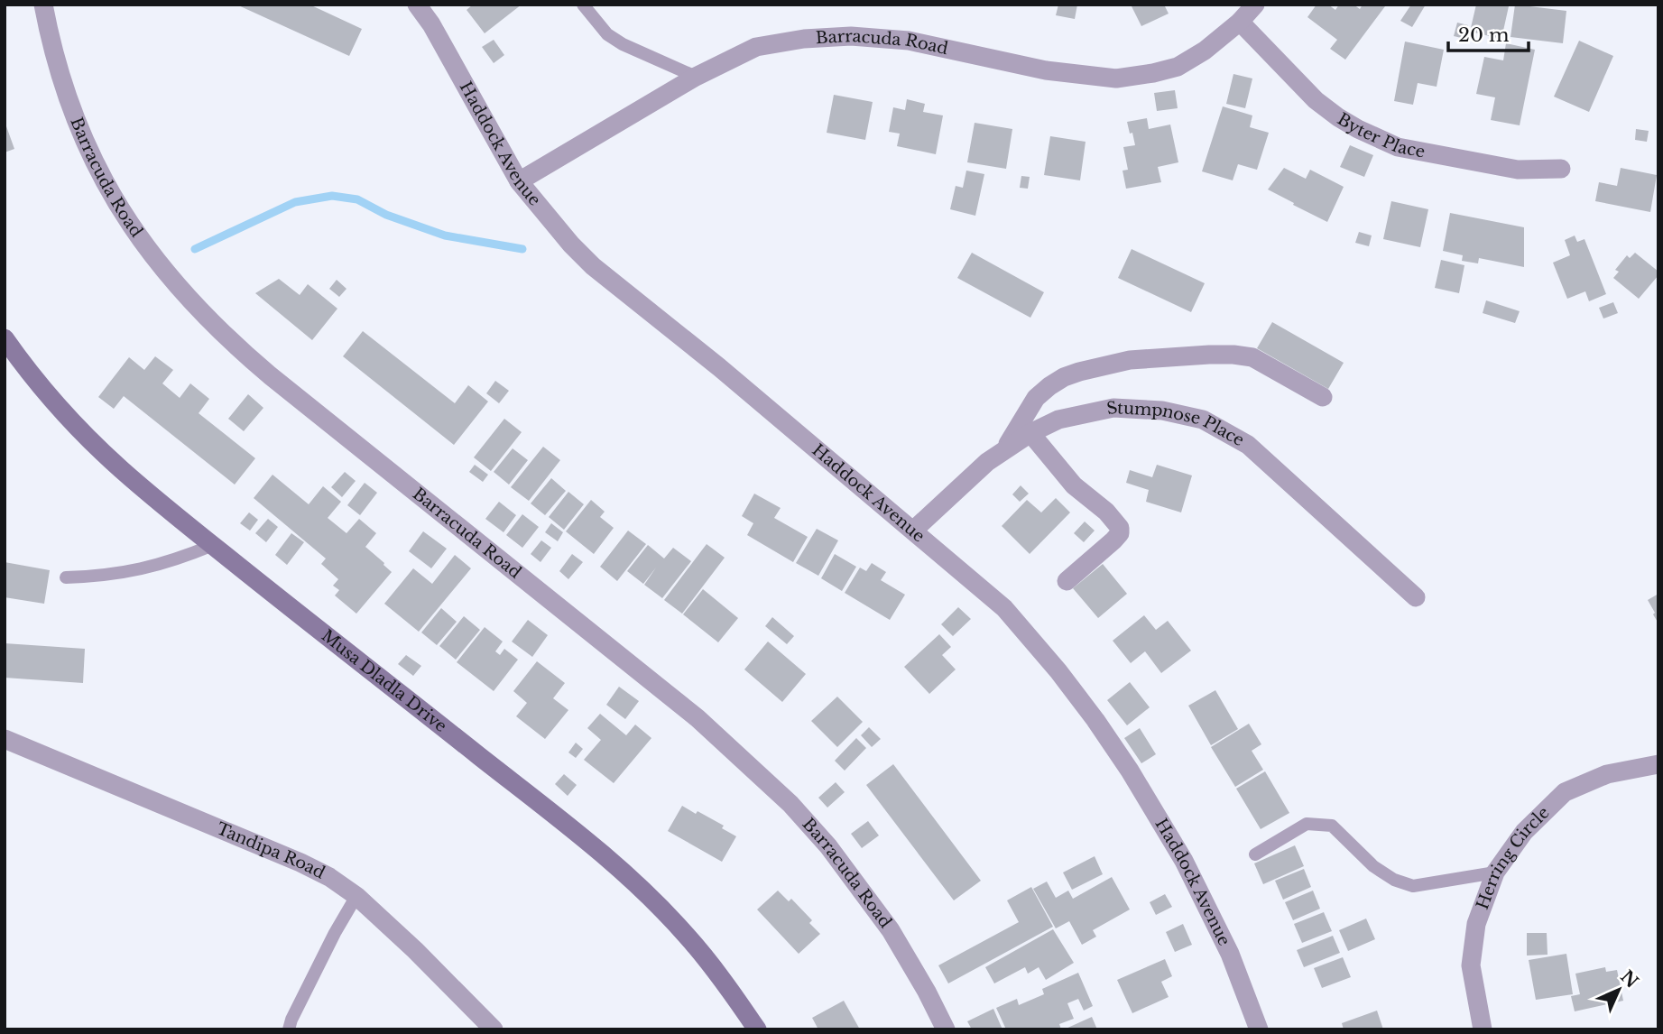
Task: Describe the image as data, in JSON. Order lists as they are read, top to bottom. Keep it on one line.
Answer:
{"streets":{"street":["Barracuda Road","Byter Place","Haddock Avenue","Stumpnose Place","Musa Dladla Drive","Tandipa Road","Herring Circle"]},"crossings":[["Barracuda Road","Byter Place"],["Barracuda Road","Haddock Avenue"],["Haddock Avenue","Stumpnose Place"]],"scale_bar":"20 m","north":"top right"}
